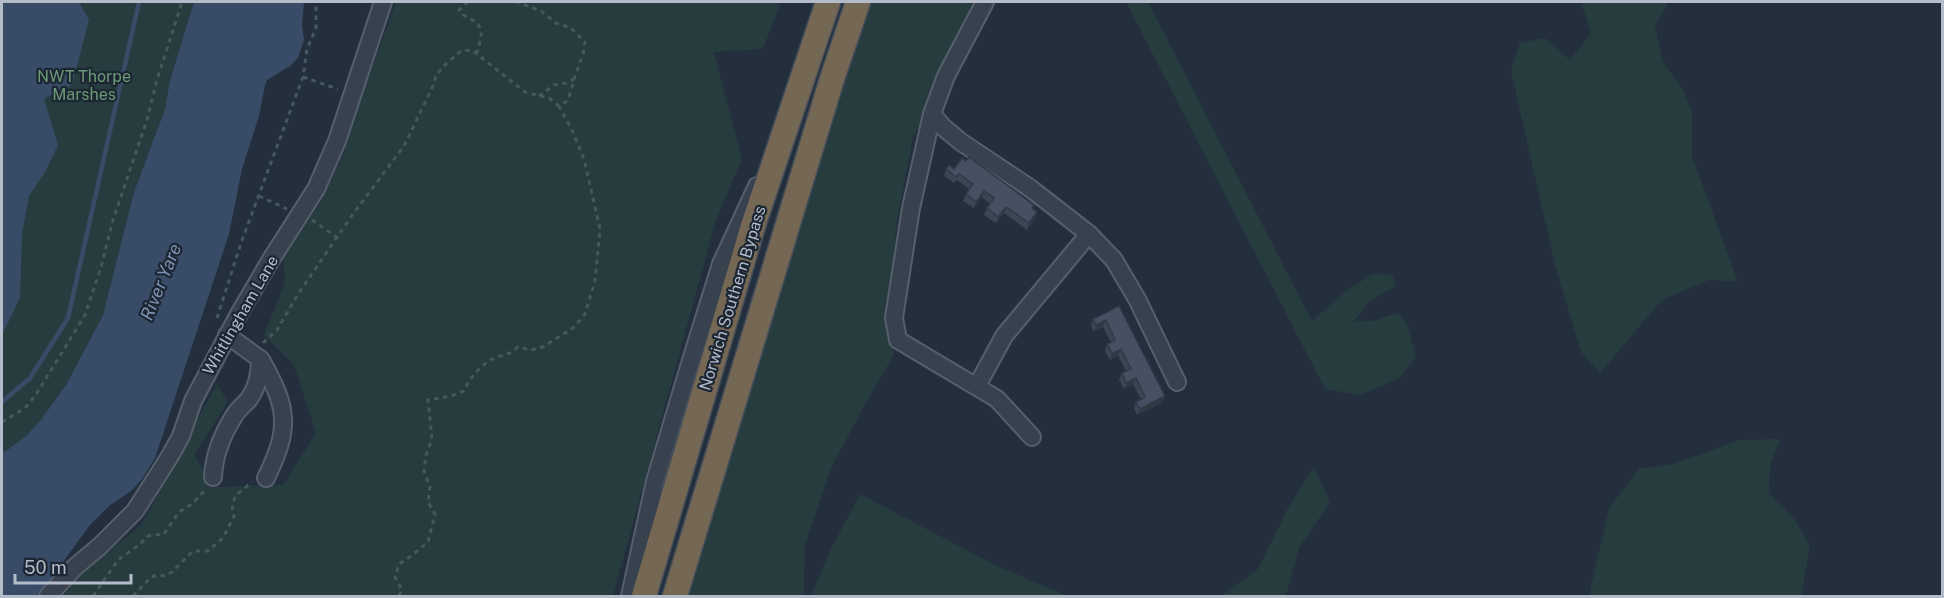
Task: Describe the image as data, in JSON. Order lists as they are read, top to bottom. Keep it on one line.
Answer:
{"streets":{"highway":["Norwich Southern Bypass"],"street":["Whitlingham Lane"]},"water":["River Yare"],"parks":["NWT Thorpe Marshes"],"scale_bar":"50 m"}
